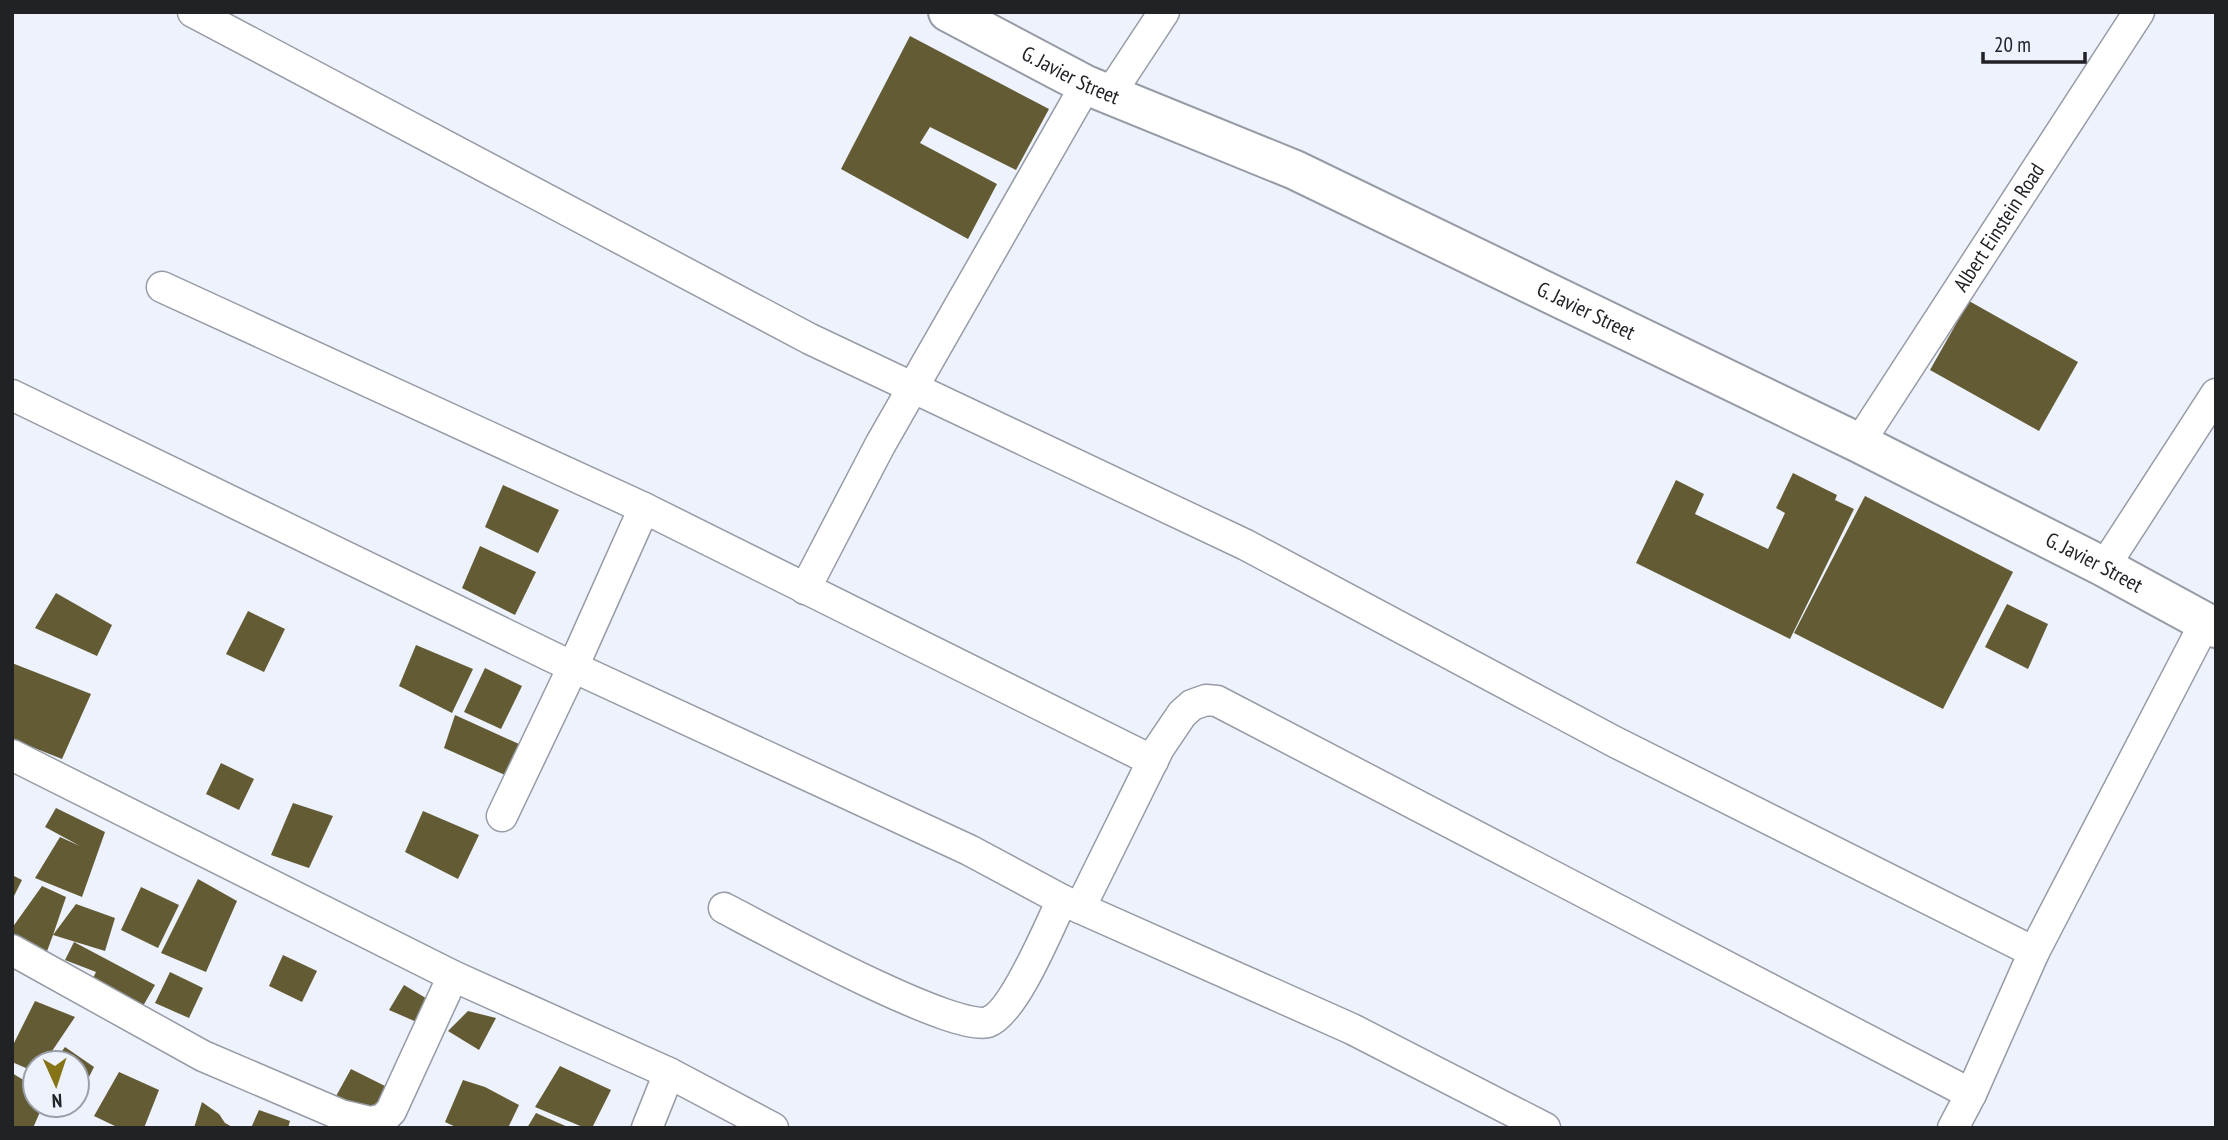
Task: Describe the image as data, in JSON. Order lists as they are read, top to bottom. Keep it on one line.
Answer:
{"streets":{"street":["G. Javier Street","Albert Einstein Road"]},"crossings":[["G. Javier Street","Albert Einstein Road"]],"scale_bar":"20 m","north":"bottom"}
